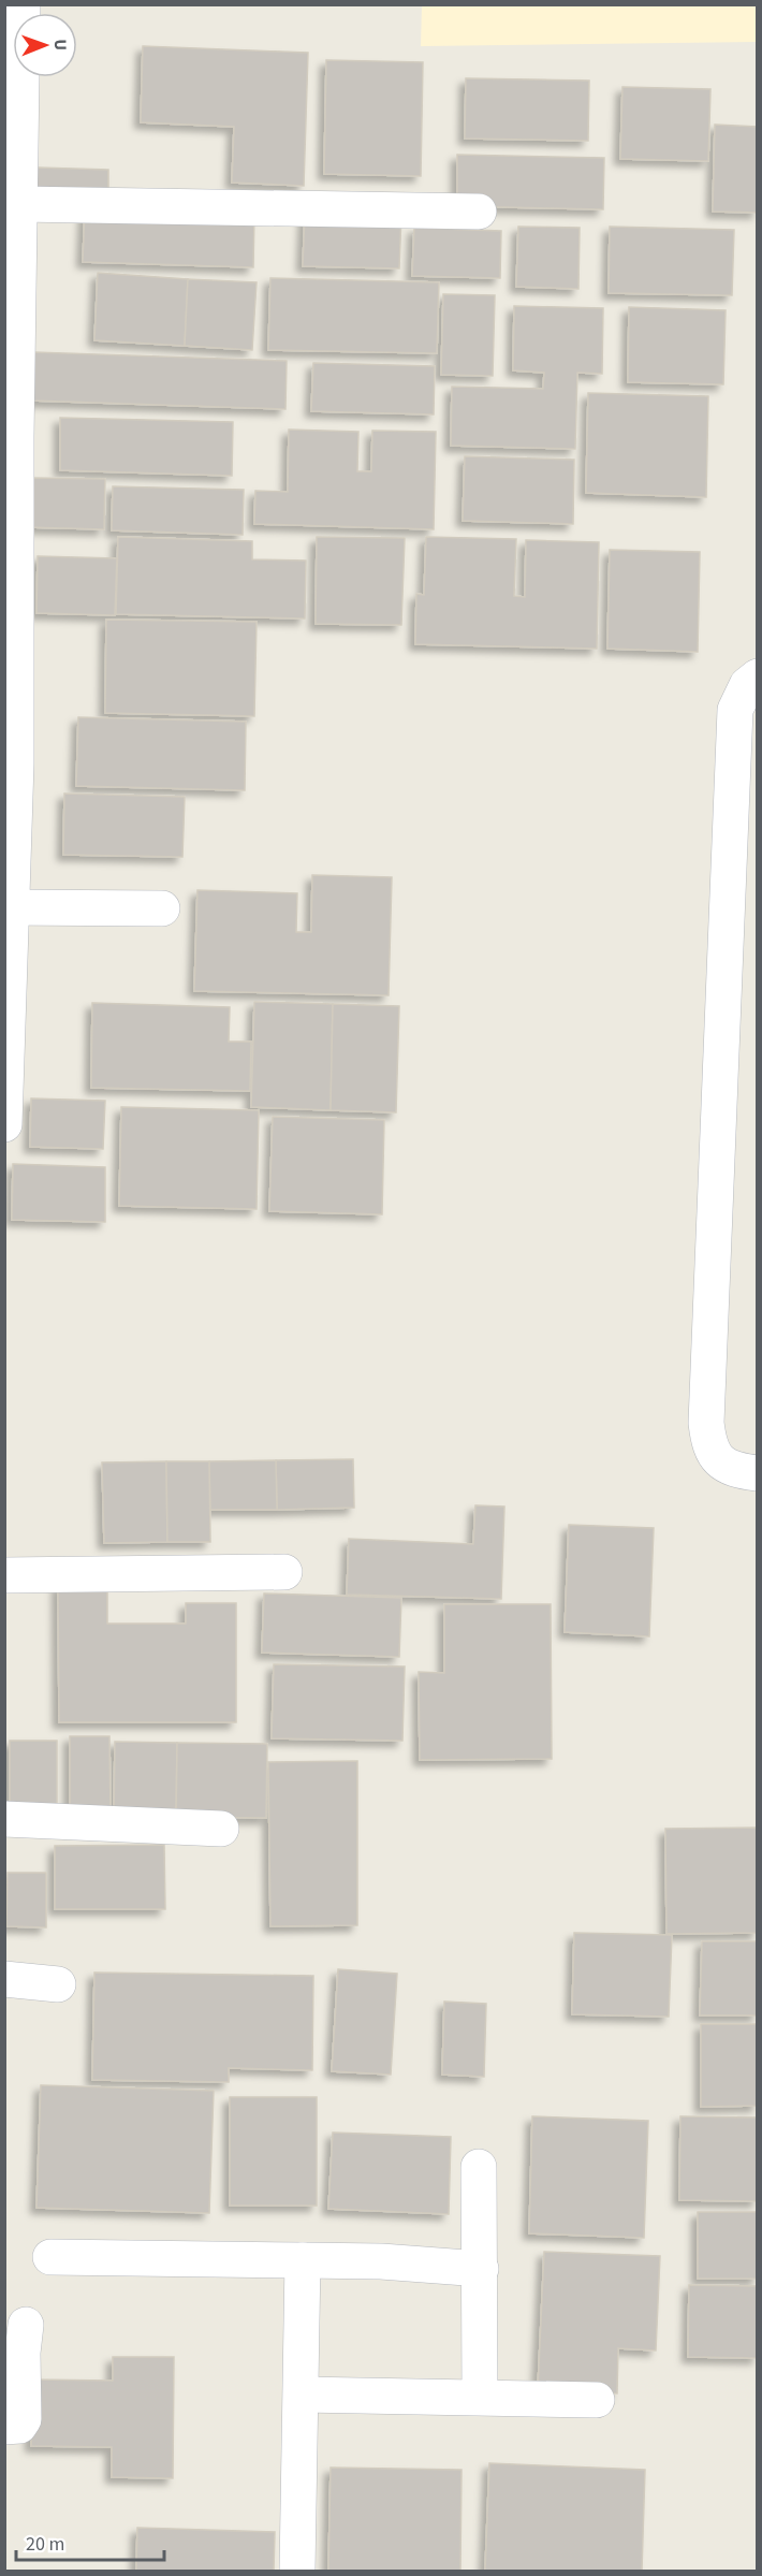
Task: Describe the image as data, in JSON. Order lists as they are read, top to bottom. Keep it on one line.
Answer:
{"scale_bar":"20 m","north":"right"}
